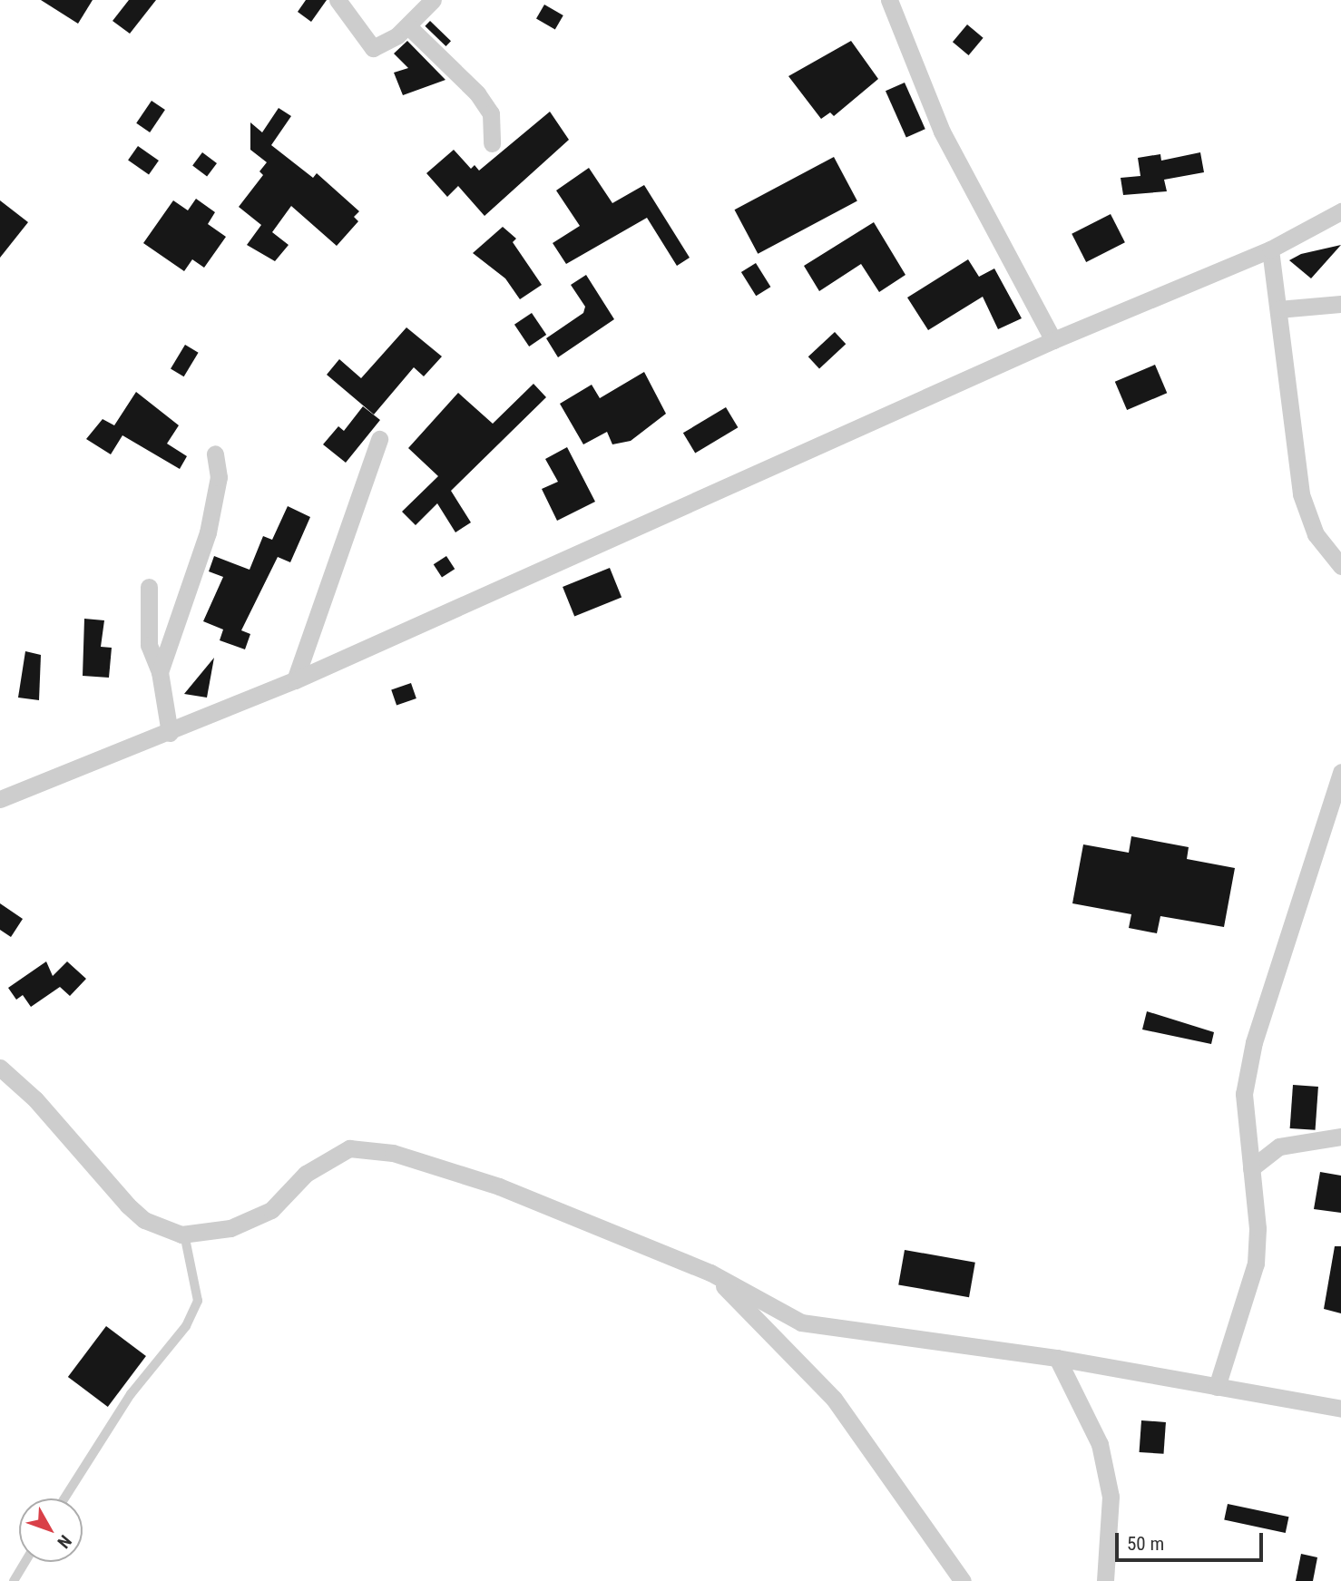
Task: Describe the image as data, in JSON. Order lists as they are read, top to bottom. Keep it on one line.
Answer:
{"scale_bar":"50 m","north":"bottom right"}
